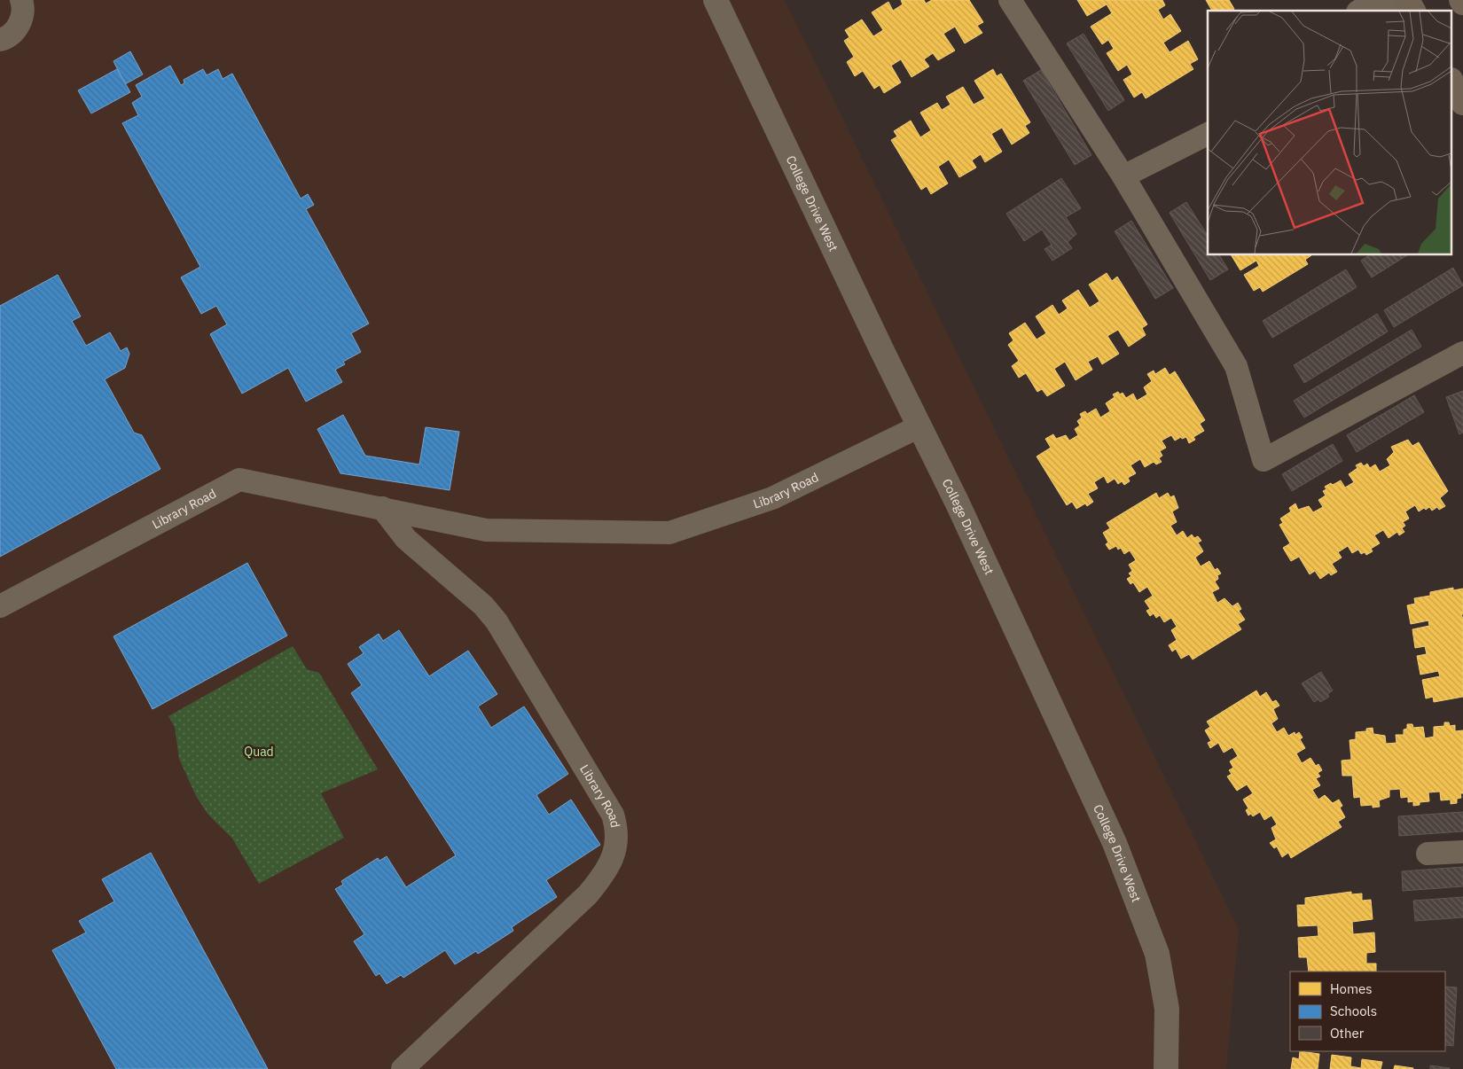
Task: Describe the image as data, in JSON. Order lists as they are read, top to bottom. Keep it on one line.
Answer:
{"streets":{"street":["College Drive West","Library Road"]},"crossings":[["College Drive West","Library Road"]],"parks":["Quad"],"legend":["Homes","Schools","Other"]}
